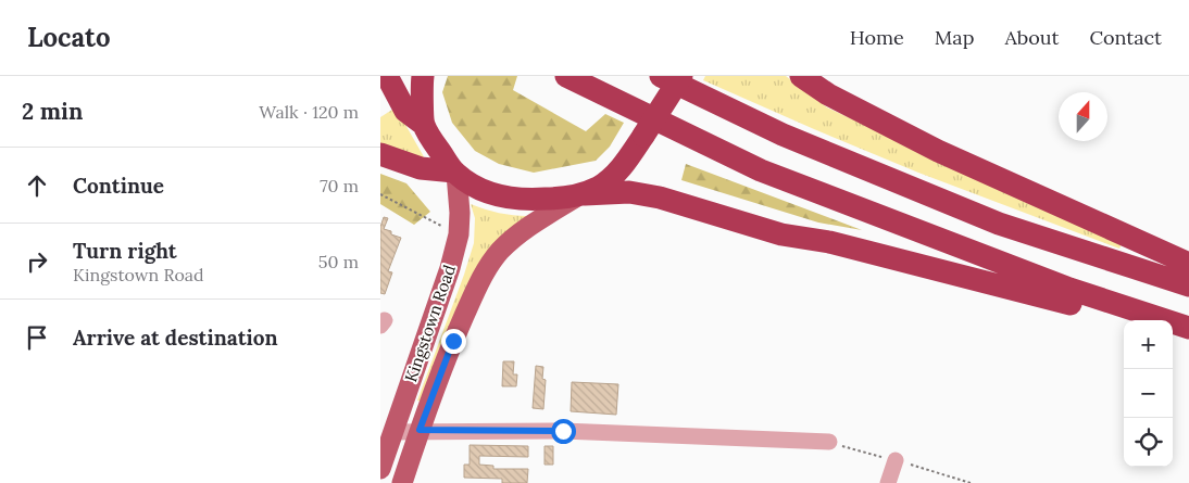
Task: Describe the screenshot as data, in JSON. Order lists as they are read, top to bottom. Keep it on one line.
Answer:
{"streets":{"main road":["Kingstown Road"]},"north":"top","page":{"header":"Locato","nav":["Home","Map","About","Contact"],"heading":["2 min","Walk · 120 m"],"list":[["Continue","70 m"],["Turn right","Kingstown Road","50 m"],"Arrive at destination"],"map_buttons":["+","−"]}}
